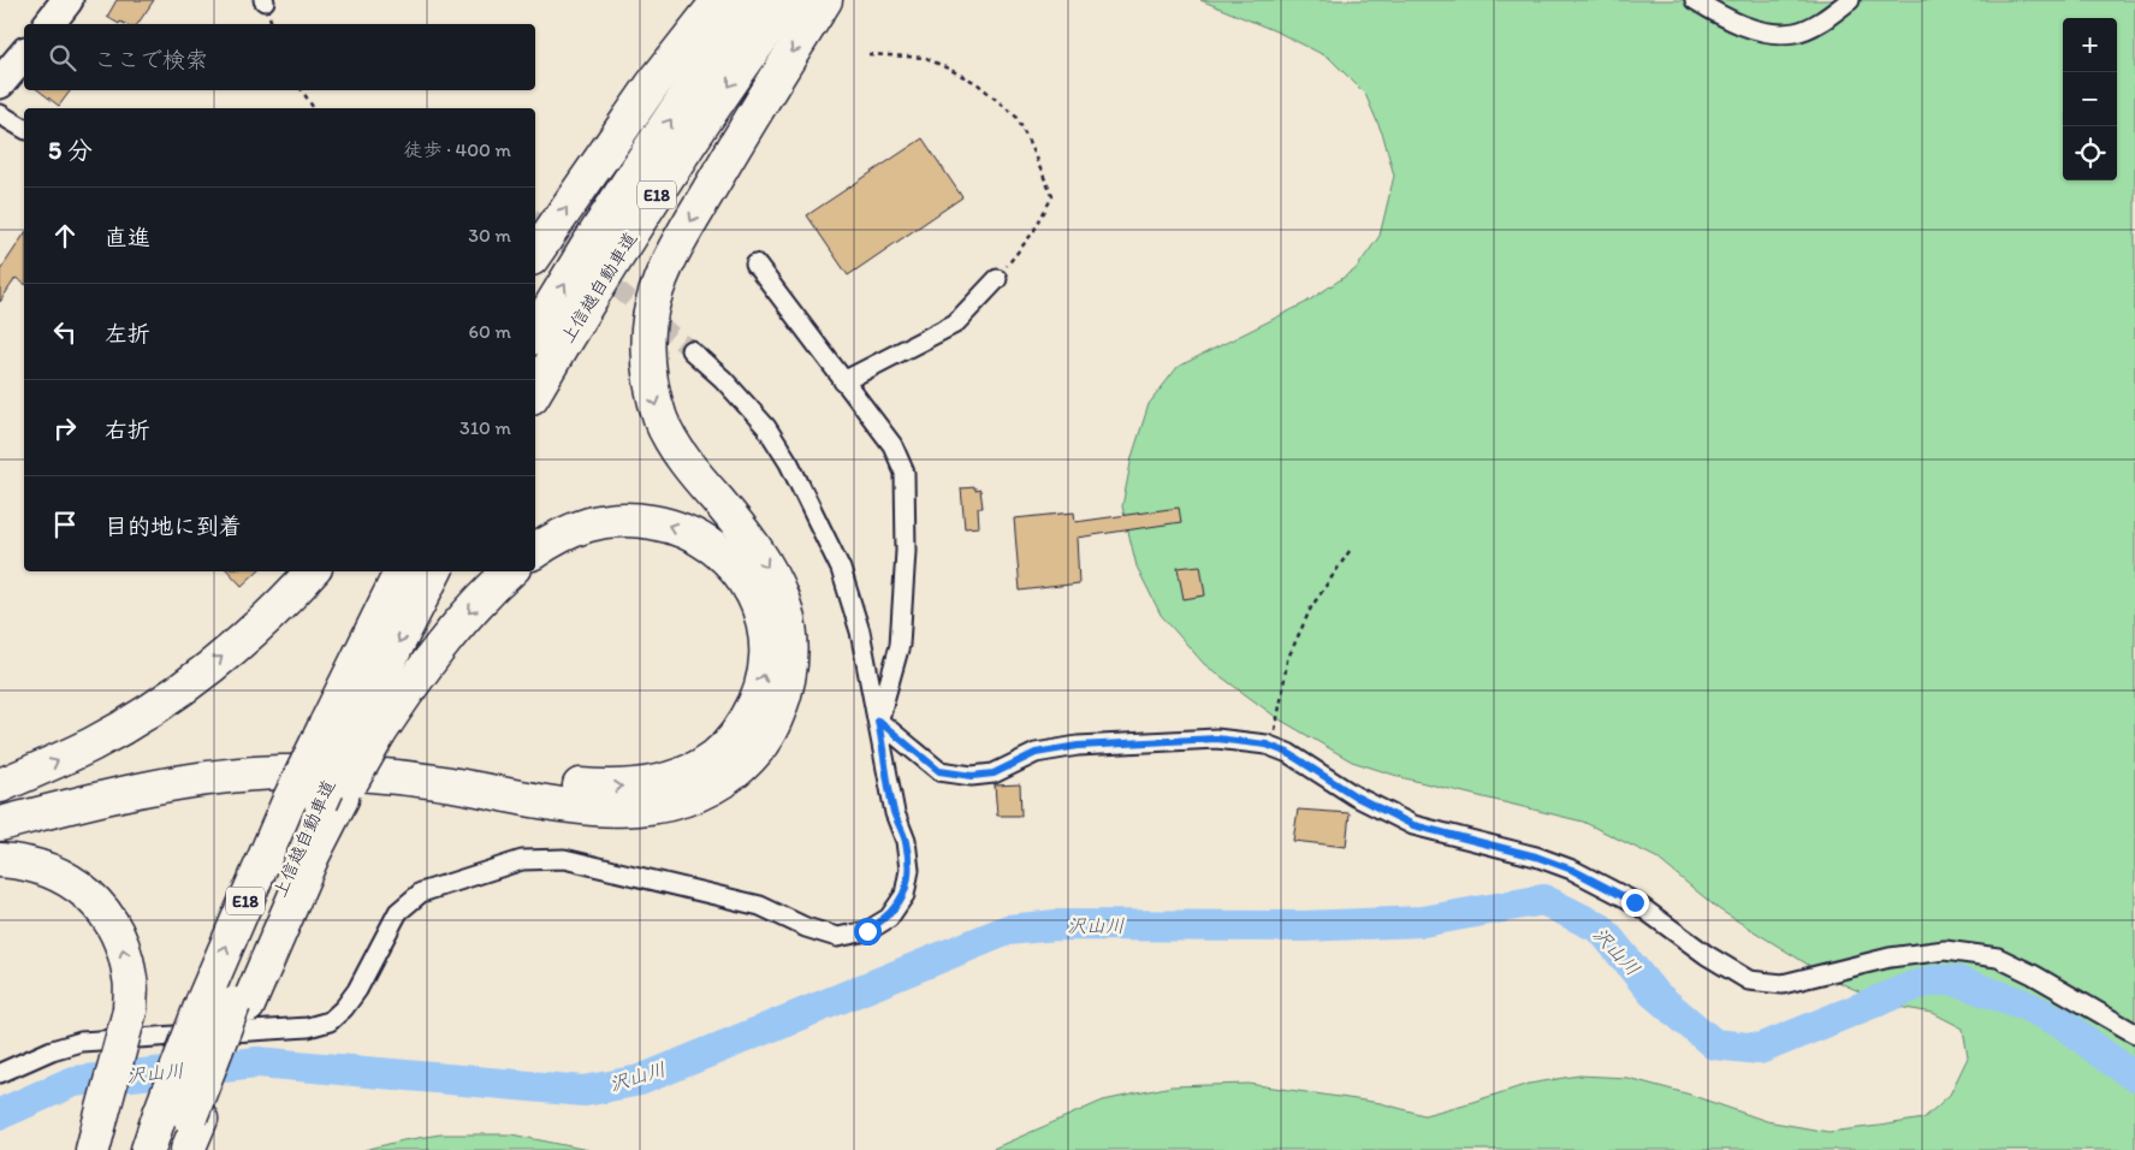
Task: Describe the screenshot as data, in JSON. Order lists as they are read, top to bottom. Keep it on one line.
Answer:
{"streets":{"highway":["E18","上信越自動車道"]},"water":["沢山川"],"page":{"map_buttons":["+","−"],"search":"ここで検索","heading":["5 分","徒歩 · 400 m"],"list":[["直進","30 m"],["左折","60 m"],["右折","310 m"],"目的地に到着"]}}
